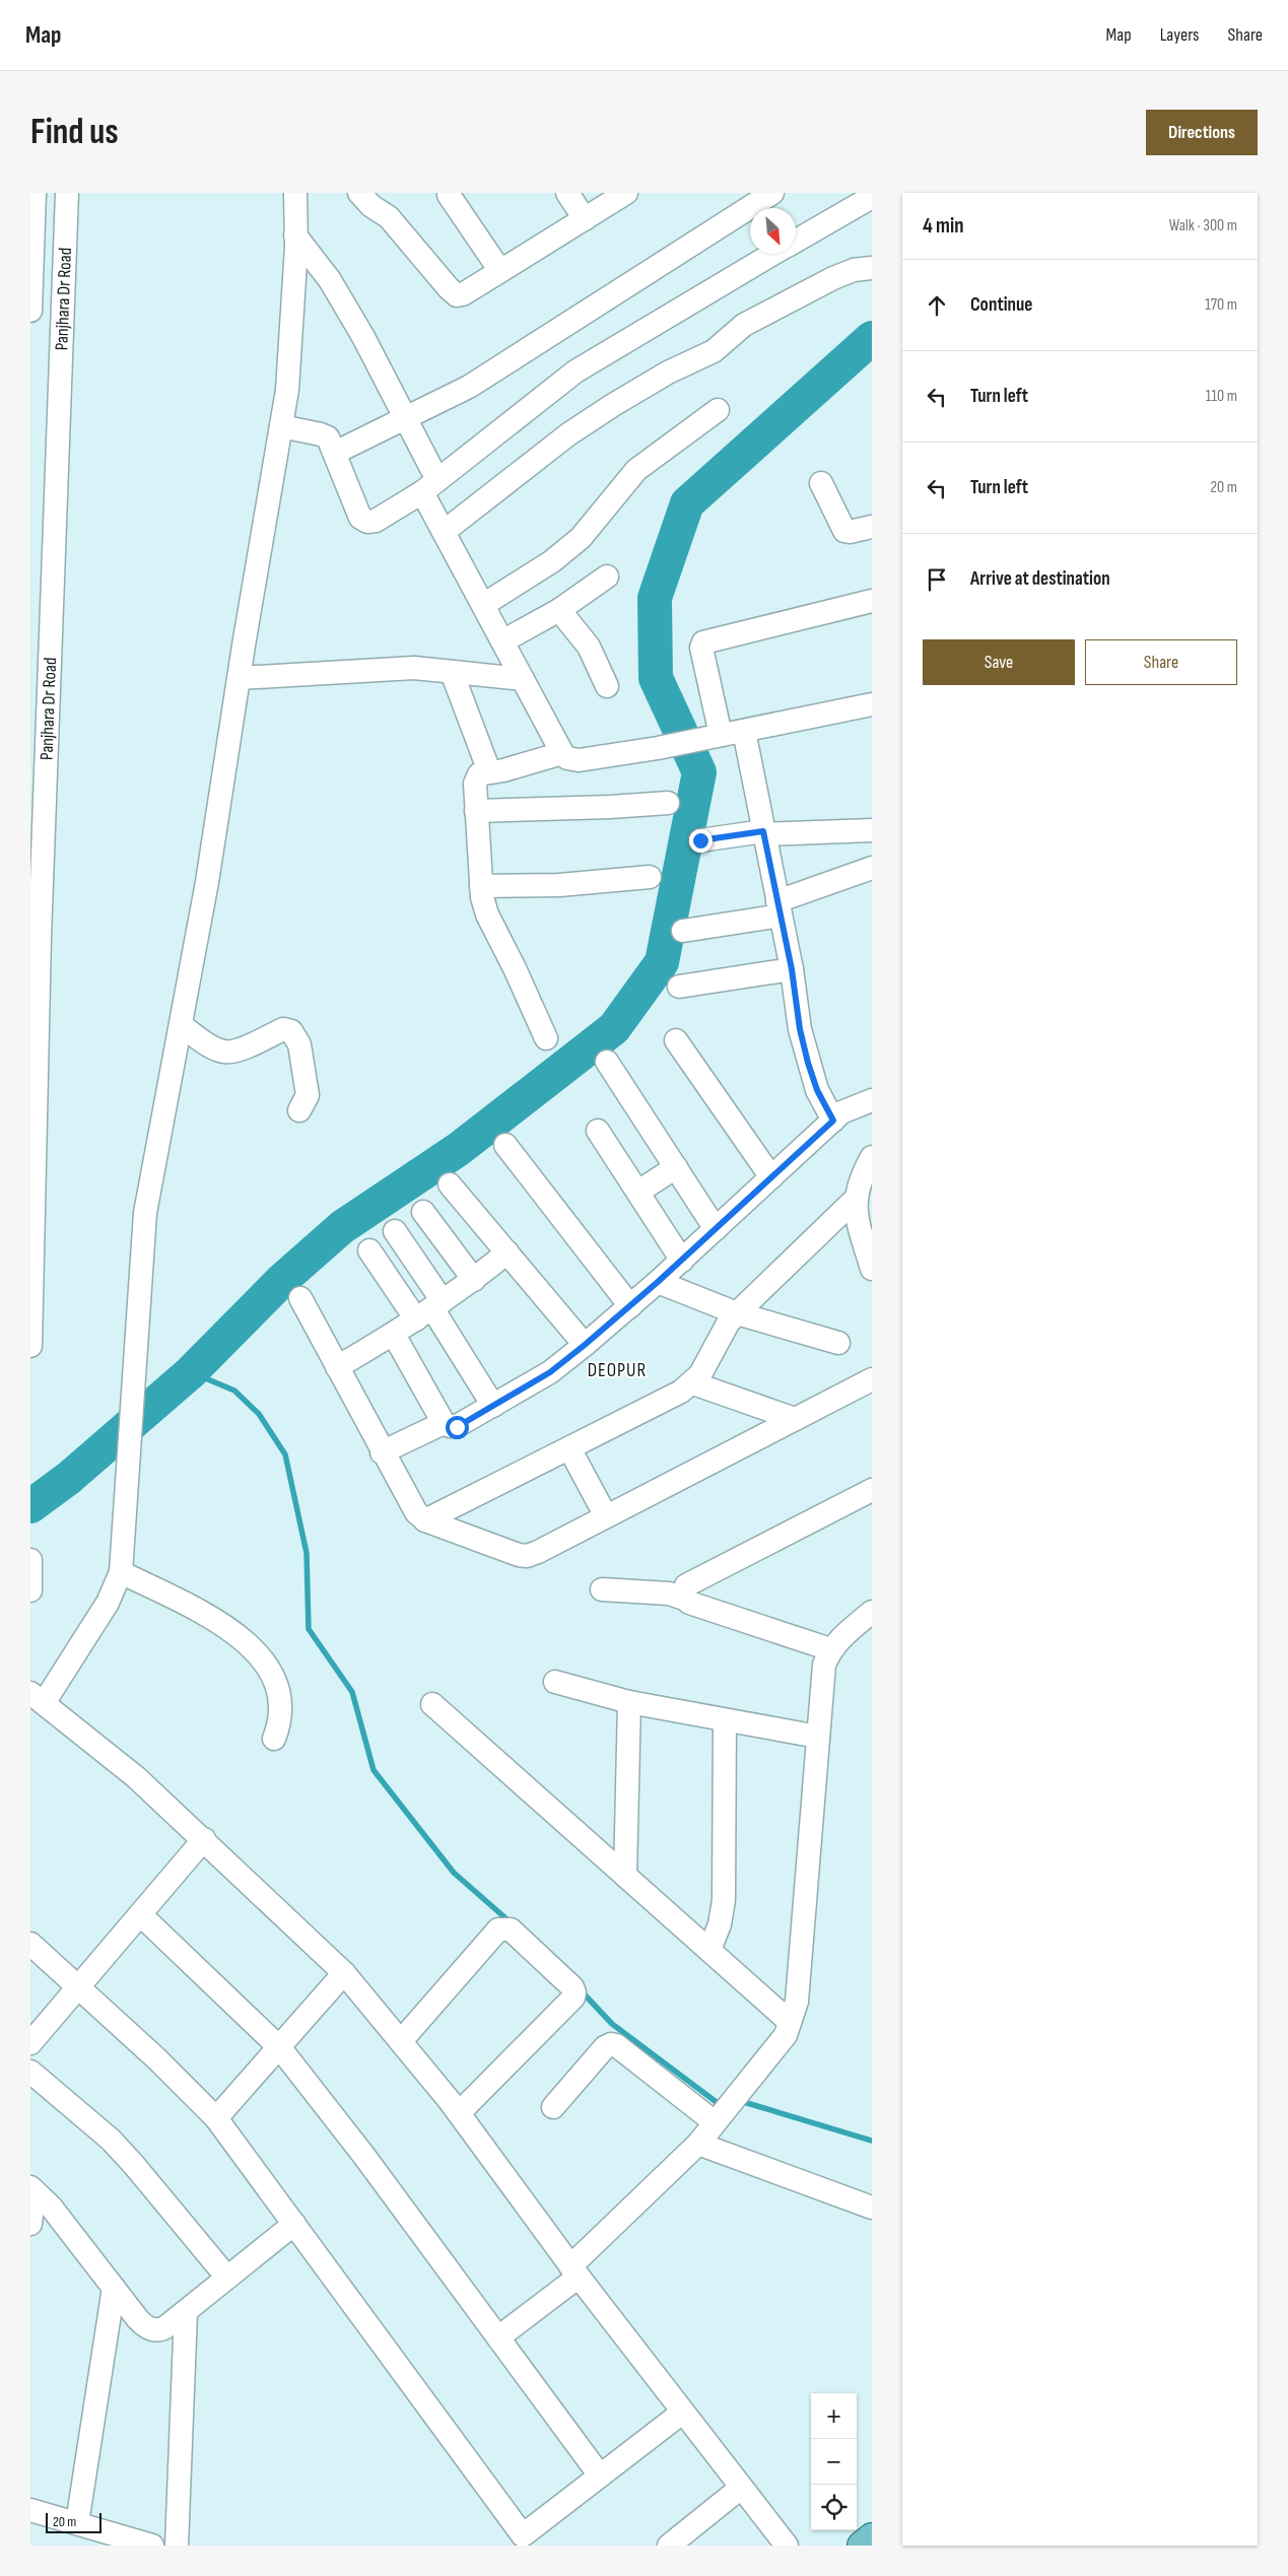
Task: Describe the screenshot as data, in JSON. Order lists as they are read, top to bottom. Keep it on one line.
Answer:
{"streets":{"street":["Panjhara Dr Road"]},"districts":["DEOPUR"],"scale_bar":"20 m","north":"bottom right","page":{"header":"Map","nav":["Map","Layers","Share"],"buttons":["Directions",["Save","Share"]],"title":"Find us","heading":["4 min","Walk · 300 m"],"list":[["Continue","170 m"],["Turn left","110 m"],["Turn left","20 m"],"Arrive at destination"],"map_buttons":["+","−"],"scale":"20 m"}}
